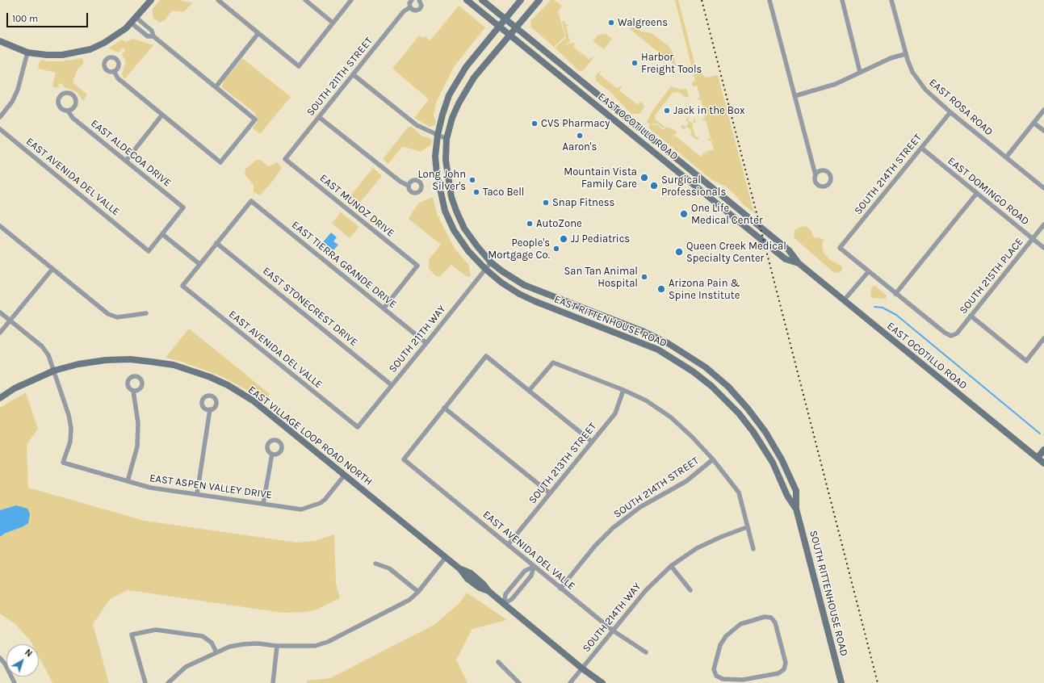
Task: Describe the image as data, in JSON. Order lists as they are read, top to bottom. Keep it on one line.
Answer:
{"streets":{"main road":["EAST OCOTILLO ROAD","EAST RITTENHOUSE ROAD","EAST VILLAGE LOOP ROAD NORTH","SOUTH RITTENHOUSE ROAD"],"street":["SOUTH 211TH STREET","EAST ROSA ROAD","EAST ALDECOA DRIVE","SOUTH 214TH STREET","EAST AVENIDA DEL VALLE","EAST DOMINGO ROAD","EAST MUNOZ DRIVE","EAST TIERRA GRANDE DRIVE","SOUTH 215TH PLACE","EAST STONECREST DRIVE","SOUTH 211TH WAY","SOUTH 213TH STREET","EAST ASPEN VALLEY DRIVE","SOUTH 214TH WAY"]},"crossings":[["SOUTH 211TH STREET","EAST MUNOZ DRIVE"],["EAST ROSA ROAD","SOUTH 214TH STREET"],["EAST OCOTILLO ROAD","EAST RITTENHOUSE ROAD"],["EAST ALDECOA DRIVE","EAST AVENIDA DEL VALLE"],["SOUTH 214TH STREET","EAST AVENIDA DEL VALLE"],["SOUTH 214TH STREET","EAST DOMINGO ROAD"],["EAST AVENIDA DEL VALLE","SOUTH 211TH WAY"],["EAST AVENIDA DEL VALLE","SOUTH 213TH STREET"],["EAST AVENIDA DEL VALLE","SOUTH 214TH WAY"],["EAST DOMINGO ROAD","SOUTH 215TH PLACE"],["EAST MUNOZ DRIVE","EAST TIERRA GRANDE DRIVE"],["EAST TIERRA GRANDE DRIVE","EAST STONECREST DRIVE"],["EAST TIERRA GRANDE DRIVE","SOUTH 211TH WAY"],["EAST STONECREST DRIVE","SOUTH 211TH WAY"],["EAST RITTENHOUSE ROAD","SOUTH 211TH WAY"],["EAST RITTENHOUSE ROAD","SOUTH RITTENHOUSE ROAD"],["EAST VILLAGE LOOP ROAD NORTH","EAST ASPEN VALLEY DRIVE"],["EAST VILLAGE LOOP ROAD NORTH","SOUTH 214TH WAY"]],"places":["Walgreens","Harbor Freight Tools","Jack in the Box","CVS Pharmacy","Aaron's","Mountain Vista Family Care","Long John Silver's","Surgical Professionals","Taco Bell","Snap Fitness","One Life Medical Center","AutoZone","JJ Pediatrics","People's Mortgage Co.","Queen Creek Medical Specialty Center","San Tan Animal Hospital","Arizona Pain & Spine Institute"],"scale_bar":"100 m","north":"top right"}
